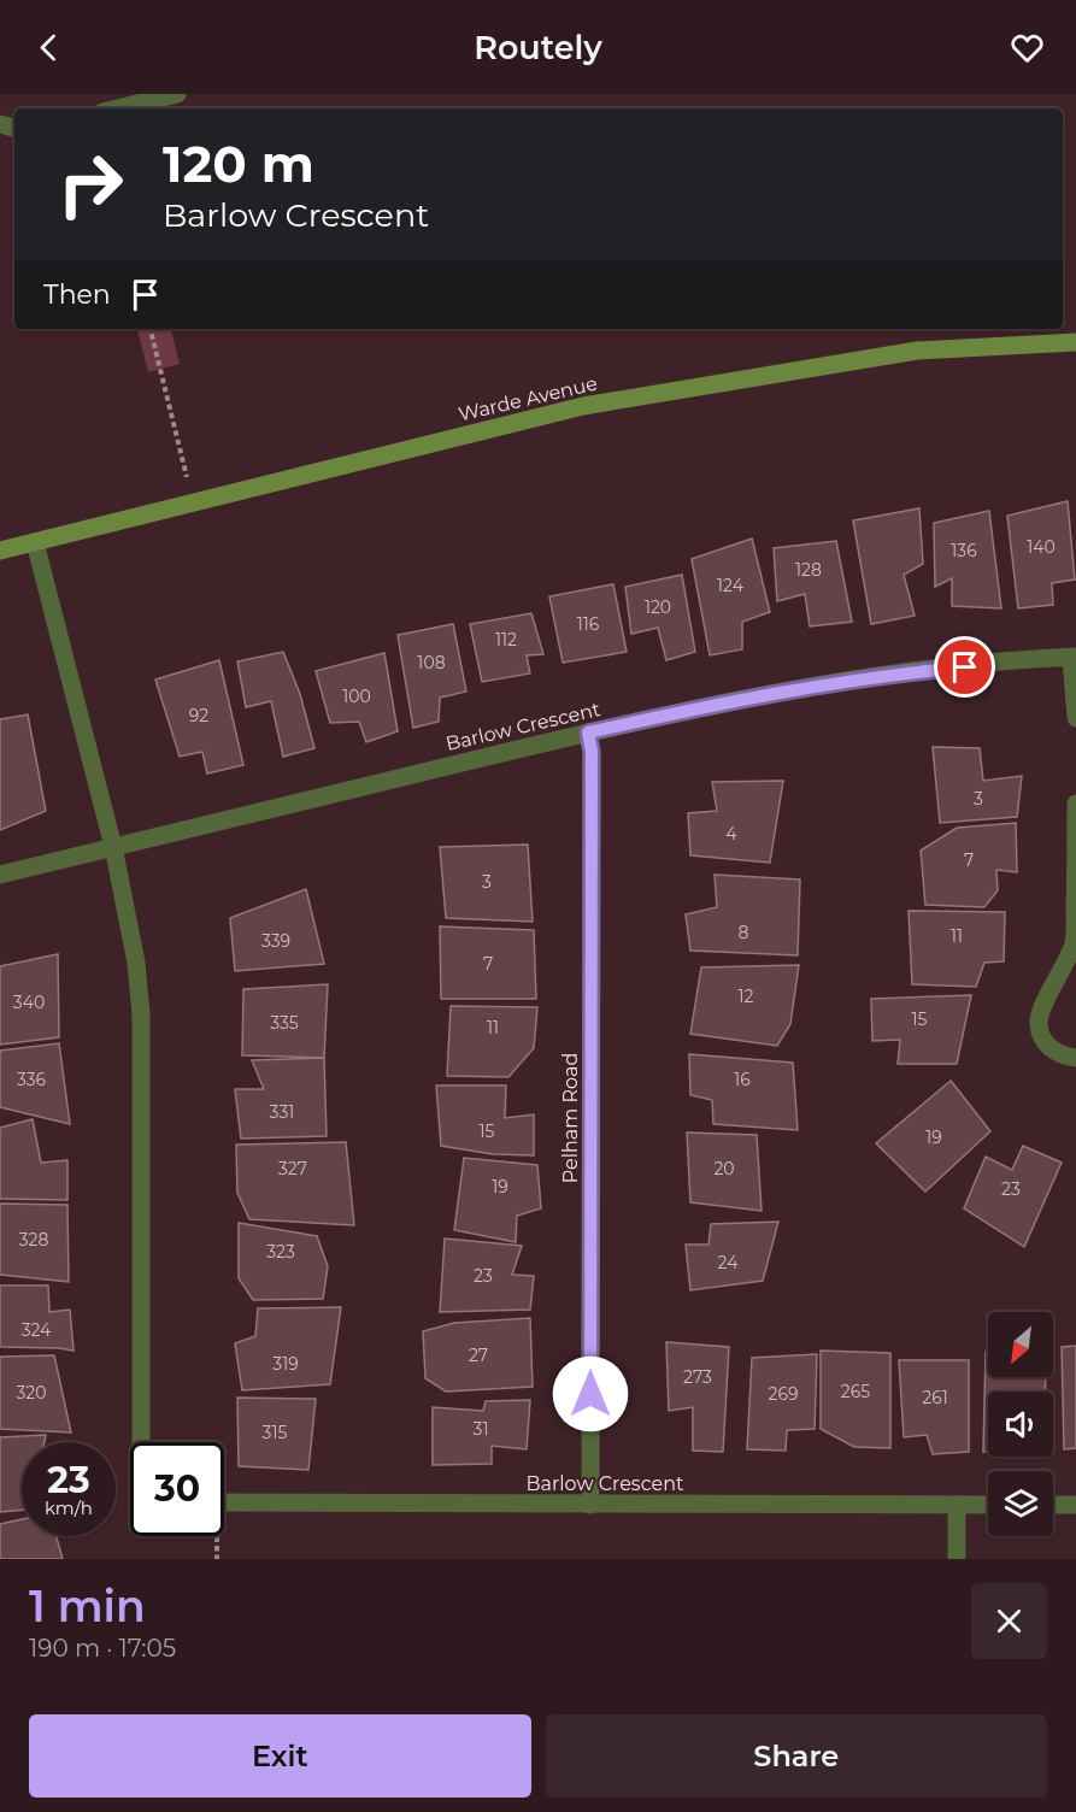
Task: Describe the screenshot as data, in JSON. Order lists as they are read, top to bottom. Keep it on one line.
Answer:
{"streets":{"main road":["Warde Avenue"],"street":["Barlow Crescent","Pelham Road"]},"crossings":[["Barlow Crescent","Pelham Road"]],"house_numbers":["140","136","128","124","120","116","112","108","100","92","3","4","7","3","8","11","339","7","12","340","15","335","11","336","16","331","15","19","327","20","19","23","328","323","24","23","324","27","319","273","265","320","269","261","31","315"],"north":"bottom left","page":{"header":"Routely","turn":["120 m","Barlow Crescent"],"then":"Then","speed":"23 km/h","limit":"30","heading":["1 min","190 m · 17:05"],"buttons":["Exit","Share"]}}
